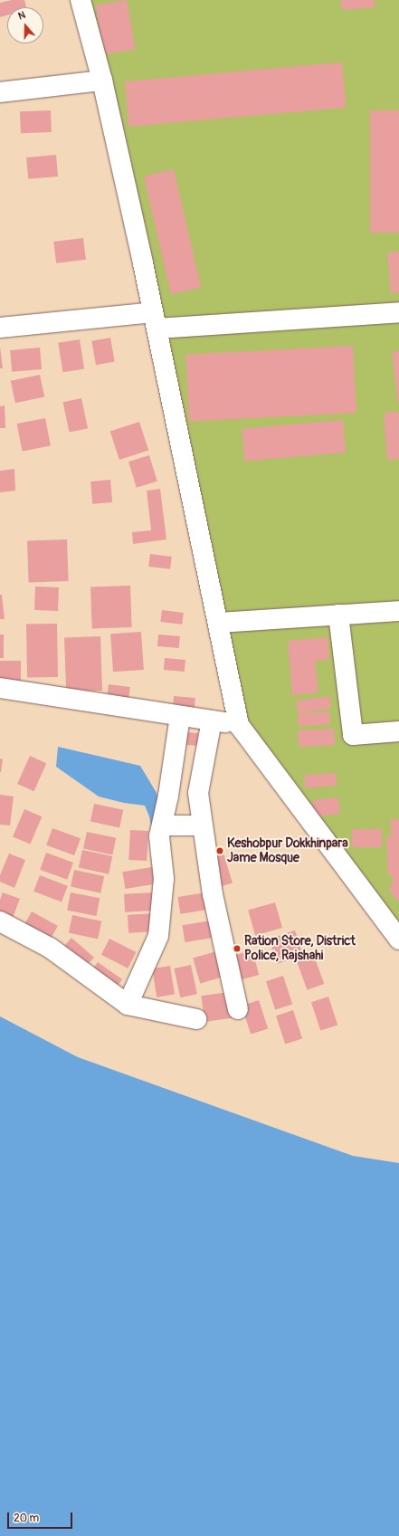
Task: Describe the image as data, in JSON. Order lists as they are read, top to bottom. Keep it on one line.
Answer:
{"places":["Keshobpur Dokkhinpara Jame Mosque","Ration Store, District Police, Rajshahi"],"scale_bar":"20 m","north":"top"}
